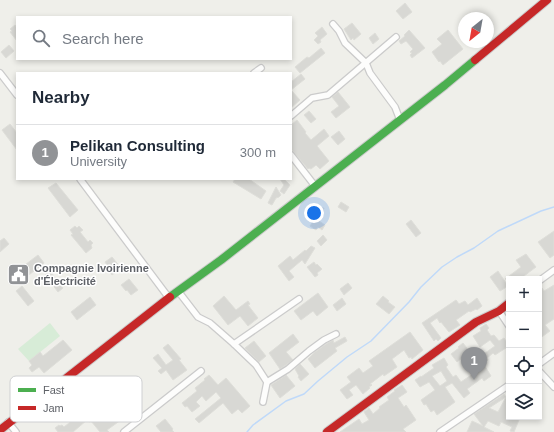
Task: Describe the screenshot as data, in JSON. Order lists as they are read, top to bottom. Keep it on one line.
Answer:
{"places":{"public building":["Compagnie Ivoirienne d'Électricité"]},"legend":["Fast","Jam"],"north":"bottom left","page":{"search":"Search here","heading":"Nearby","list":[{"mark":"1","name":"Pelikan Consulting","note":"University","value":"300 m"}],"map_buttons":["+","−"],"pins":"1"}}
